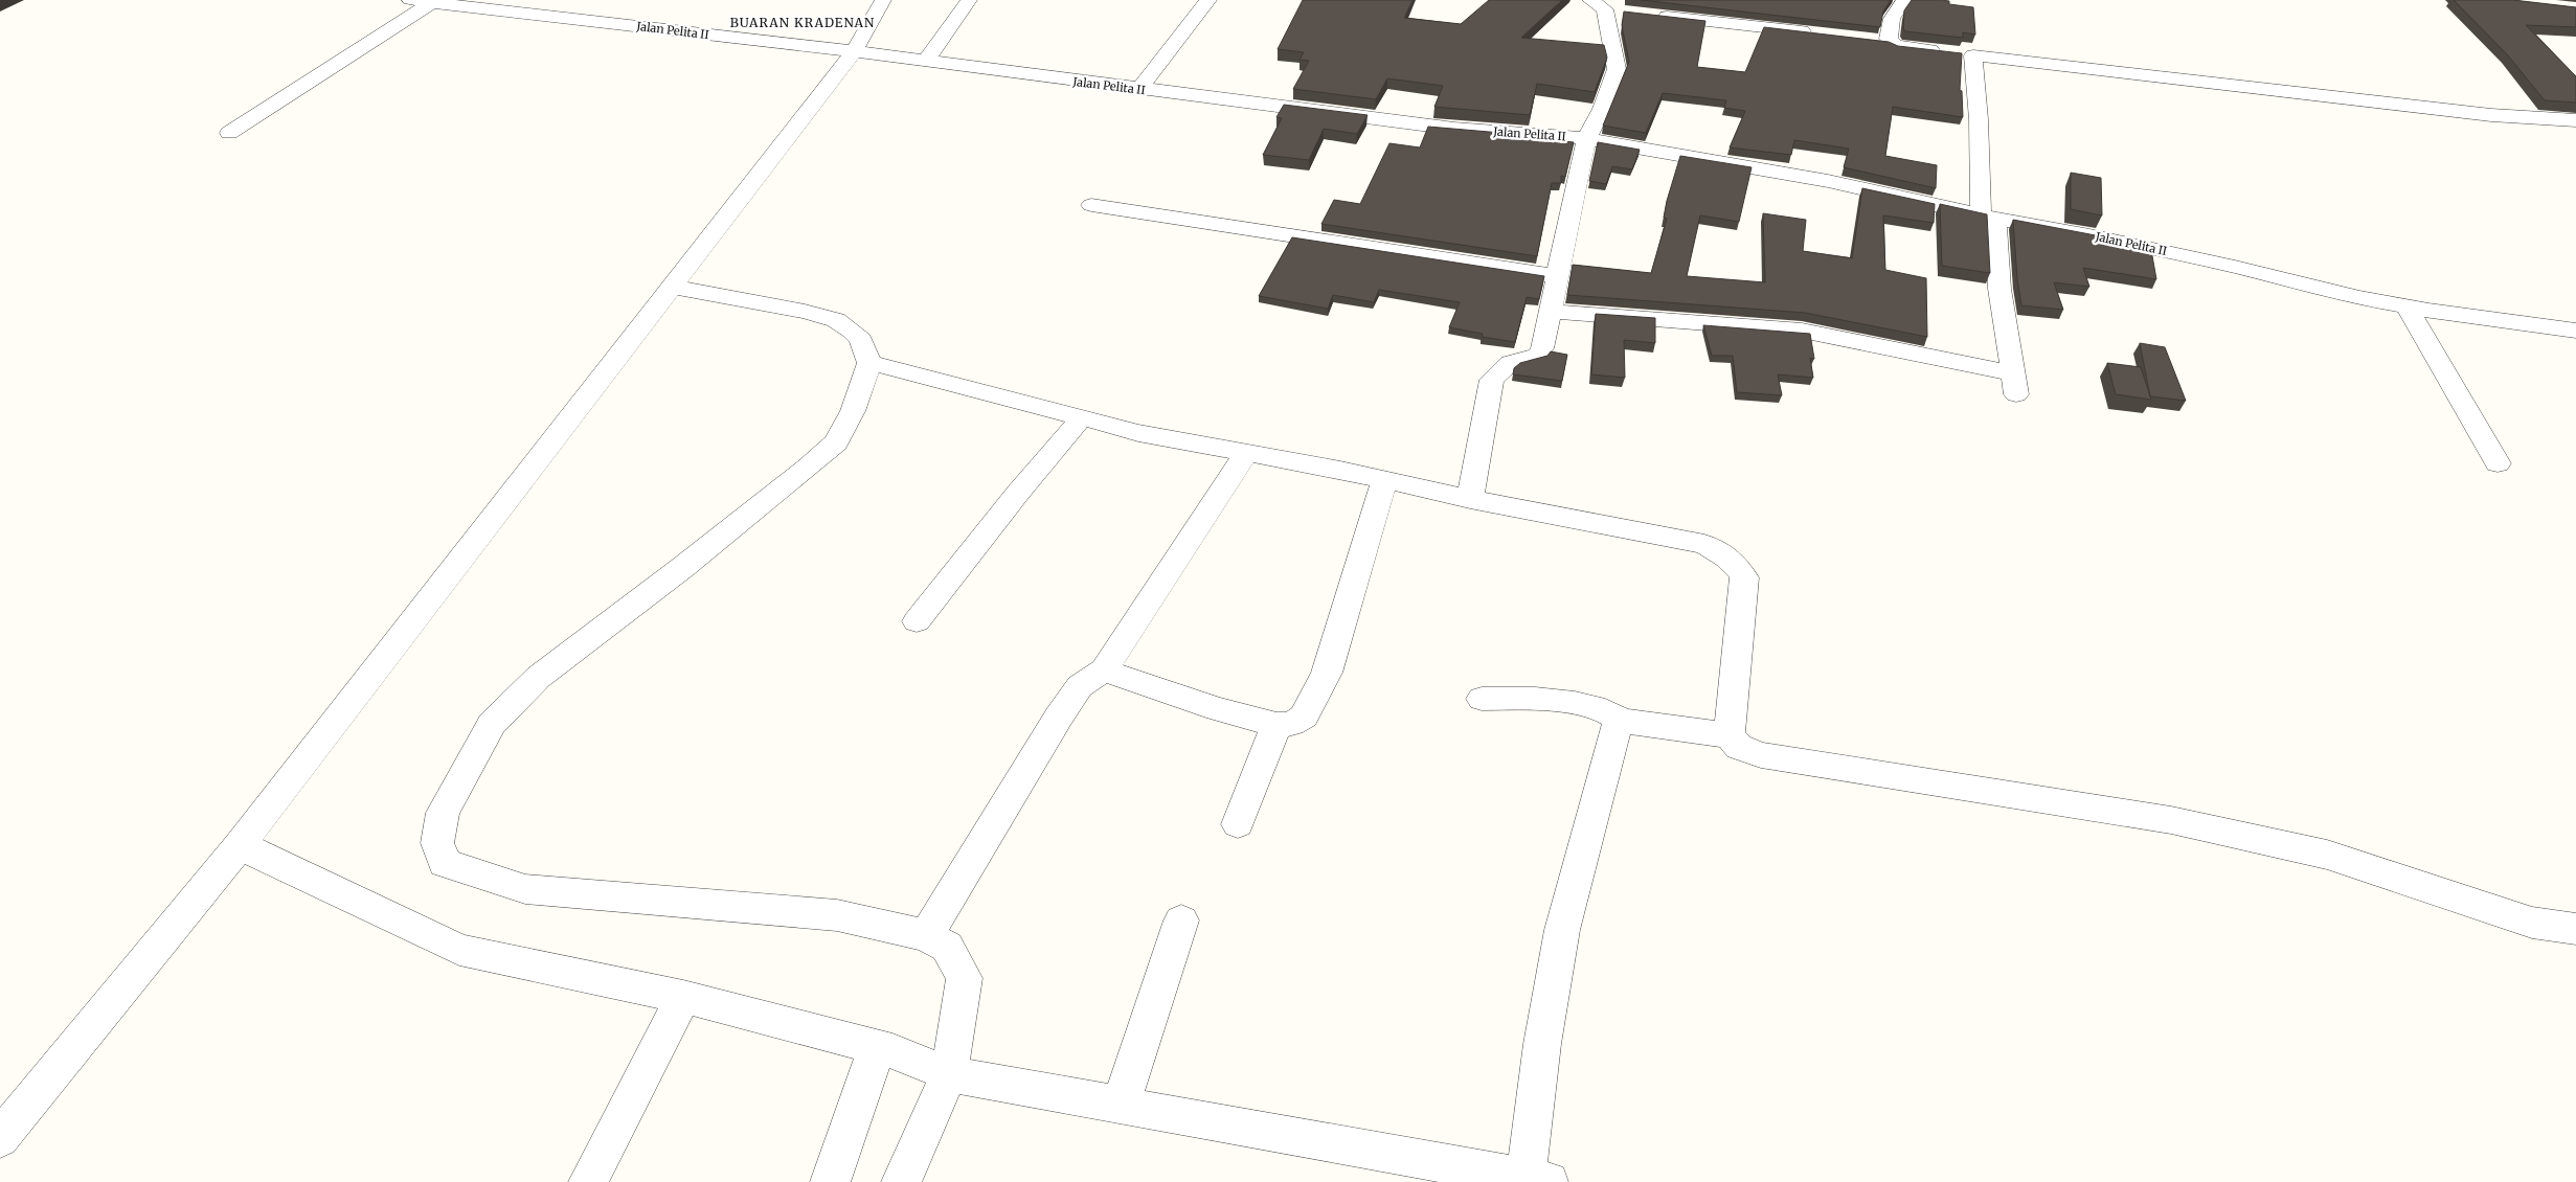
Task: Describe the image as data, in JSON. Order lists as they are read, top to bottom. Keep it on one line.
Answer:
{"streets":{"street":["Jalan Pelita II"]},"districts":["BUARAN KRADENAN"]}
